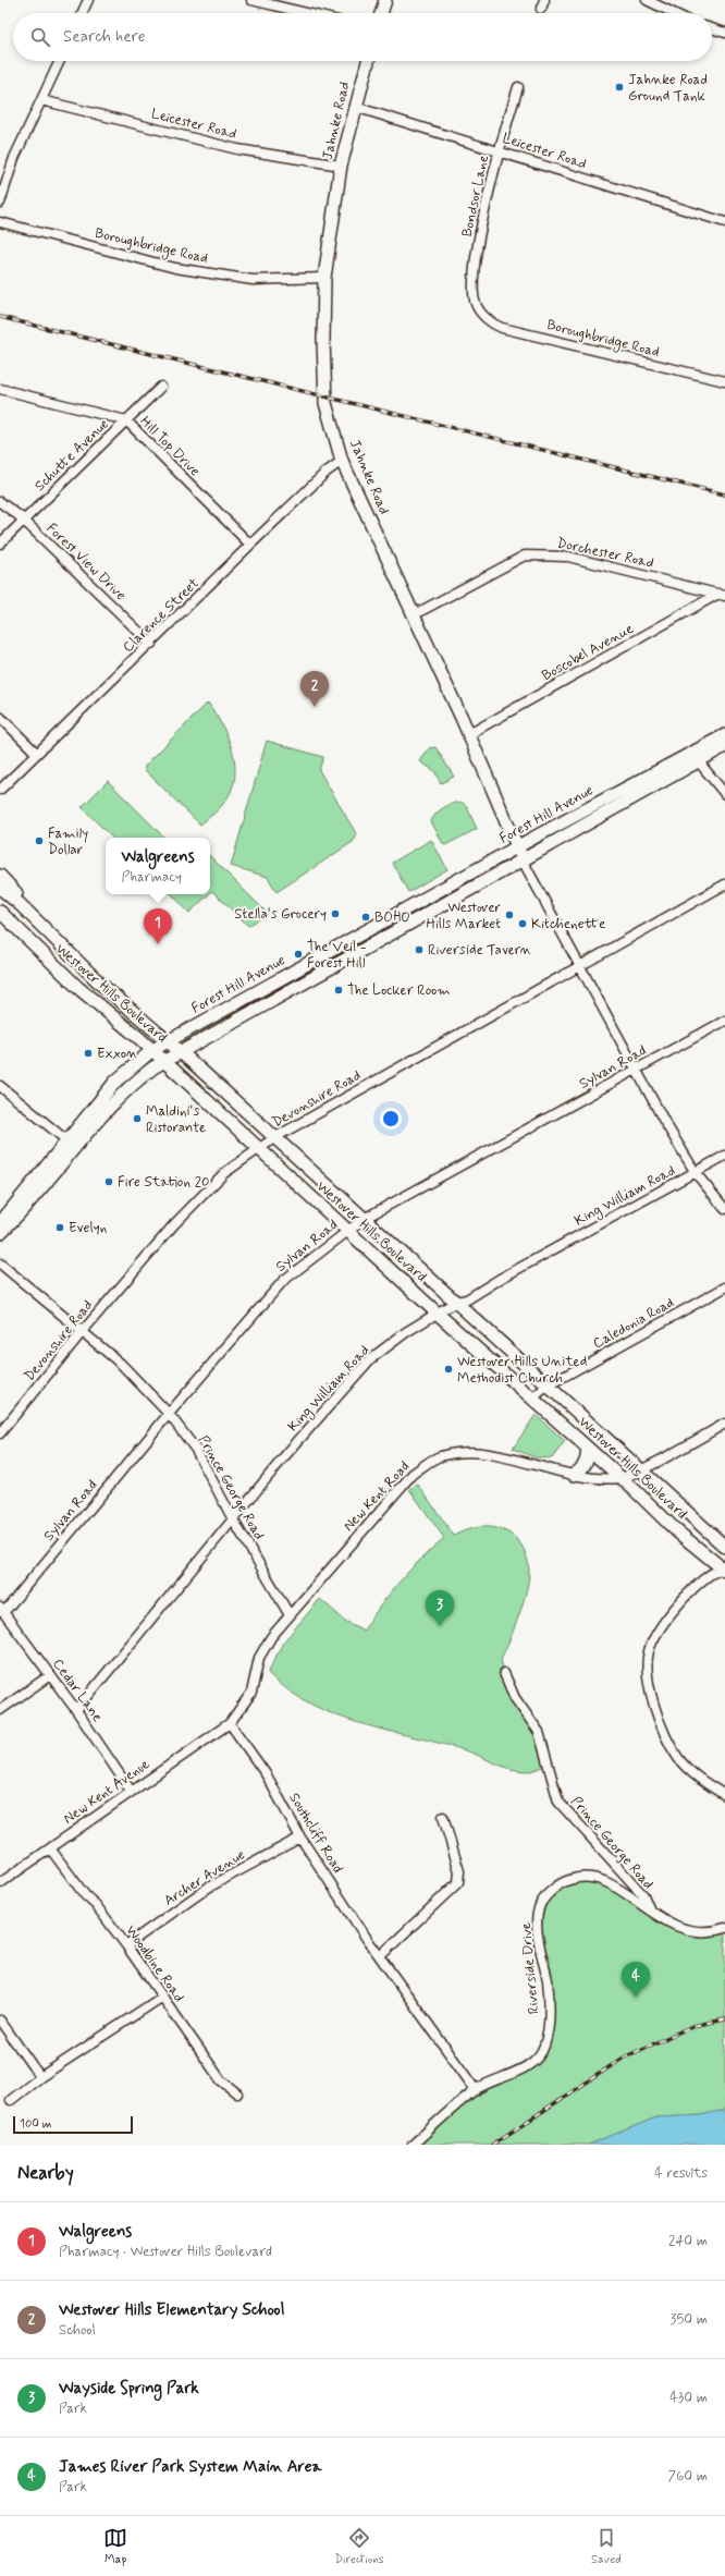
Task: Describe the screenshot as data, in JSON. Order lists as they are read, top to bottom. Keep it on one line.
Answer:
{"streets":{"main road":["Jahnke Road","Forest Hill Avenue","Westover Hills Boulevard"],"street":["Leicester Road","Bondsor Lane","Boroughbridge Road","Hill Top Drive","Schutte Avenue","Dorchester Road","Forest View Drive","Clarence Street","Boscobel Avenue","Sylvan Road","Devonshire Road","King William Road","Caledonia Road","Prince George Road","New Kent Road","Cedar Lane","New Kent Avenue","Southcliff Road","Archer Avenue","Woodbine Road","Riverside Drive"]},"crossings":[["Jahnke Road","Leicester Road"],["Jahnke Road","Boroughbridge Road"],["Jahnke Road","Dorchester Road"],["Jahnke Road","Clarence Street"],["Jahnke Road","Boscobel Avenue"],["Jahnke Road","Forest Hill Avenue"],["Leicester Road","Bondsor Lane"],["Bondsor Lane","Boroughbridge Road"],["Hill Top Drive","Schutte Avenue"],["Hill Top Drive","Clarence Street"],["Schutte Avenue","Forest View Drive"],["Dorchester Road","Boscobel Avenue"],["Forest View Drive","Clarence Street"],["Forest Hill Avenue","Westover Hills Boulevard"],["Westover Hills Boulevard","Sylvan Road"],["Westover Hills Boulevard","Devonshire Road"],["Westover Hills Boulevard","King William Road"],["Westover Hills Boulevard","Caledonia Road"],["Westover Hills Boulevard","New Kent Road"],["Sylvan Road","Prince George Road"],["Sylvan Road","Cedar Lane"],["Devonshire Road","Prince George Road"],["King William Road","Prince George Road"],["King William Road","Cedar Lane"],["Prince George Road","New Kent Road"],["Prince George Road","Riverside Drive"],["New Kent Road","New Kent Avenue"],["New Kent Road","Southcliff Road"],["Cedar Lane","New Kent Avenue"],["New Kent Avenue","Southcliff Road"],["New Kent Avenue","Woodbine Road"],["Southcliff Road","Archer Avenue"],["Southcliff Road","Riverside Drive"],["Archer Avenue","Woodbine Road"]],"places":["Jahnke Road Ground Tank","Family Dollar","Stella's Grocery","Westover Hills Market","BOHO","Kitchenette","Riverside Tavern","The Veil - Forest Hill","The Locker Room","Exxon","Maldini's Ristorante","Fire Station 20","Evelyn","Westover Hills United Methodist Church"],"scale_bar":"100 m","page":{"search":"Search here","pins":["2","1","3","4"],"popup":["Walgreens","Pharmacy"],"scale":"100 m","heading":["Nearby","4 results"],"list":[{"mark":"1","name":"Walgreens","note":"Pharmacy · Westover Hills Boulevard","value":"240 m"},{"mark":"2","name":"Westover Hills Elementary School","note":"School","value":"350 m"},{"mark":"3","name":"Wayside Spring Park","note":"Park","value":"430 m"},{"mark":"4","name":"James River Park System Main Area","note":"Park","value":"760 m"}],"nav":["Map","Directions","Saved"]}}
